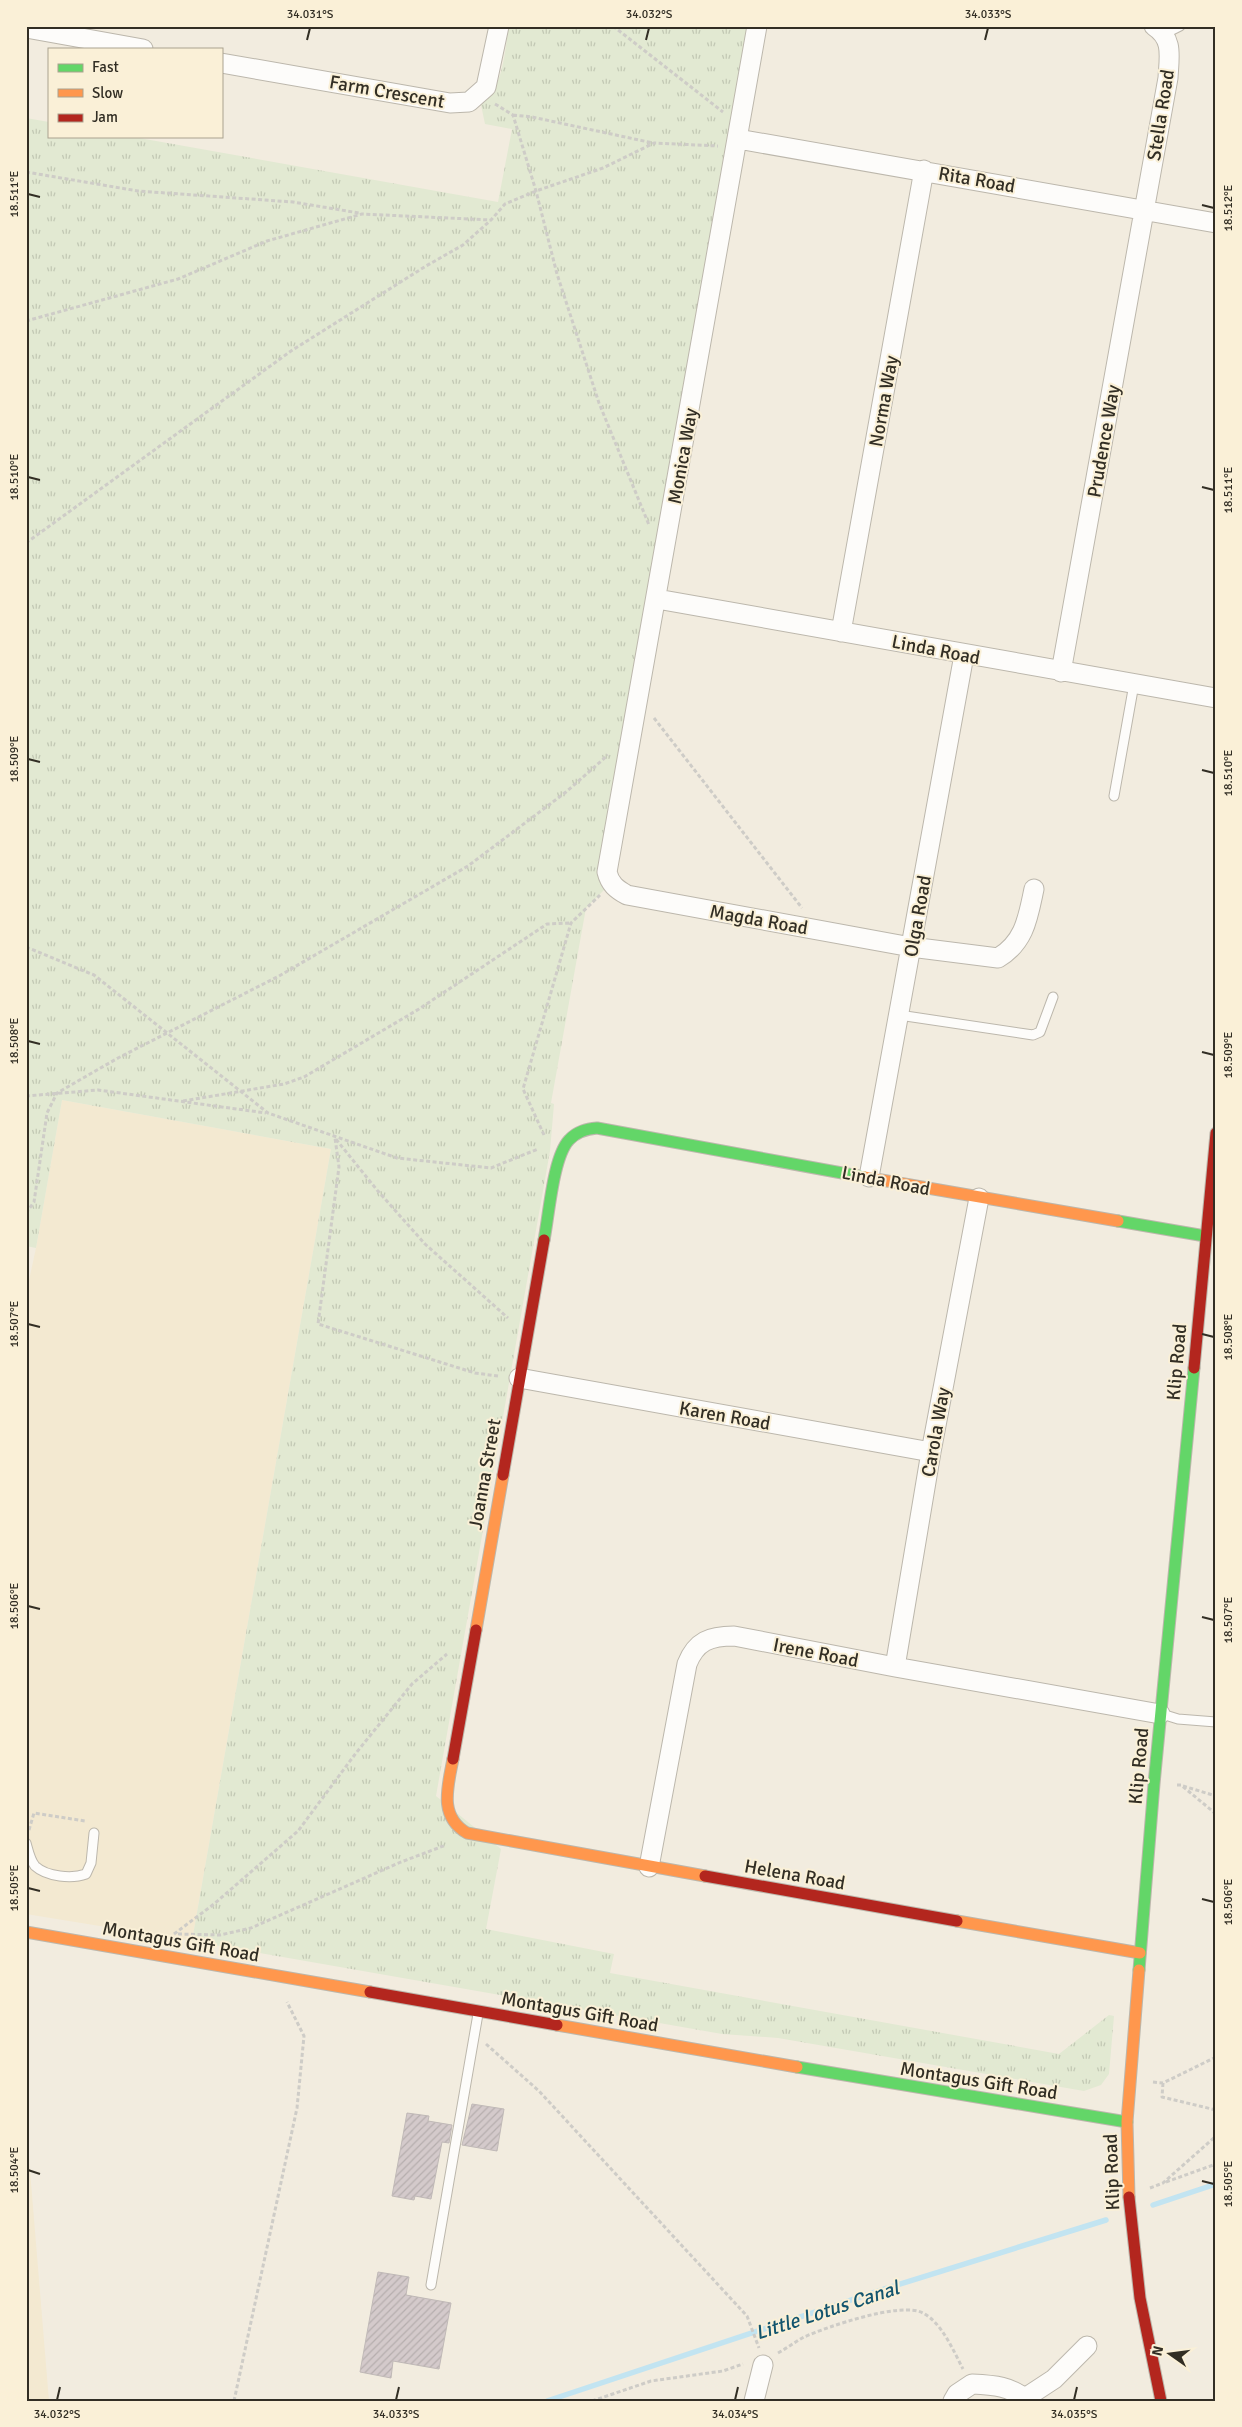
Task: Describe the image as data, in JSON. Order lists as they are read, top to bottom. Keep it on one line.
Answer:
{"streets":{"street":["Farm Crescent","Stella Road","Rita Road","Norma Way","Prudence Way","Monica Way","Linda Road","Olga Road","Magda Road","Klip Road","Karen Road","Carola Way","Joanna Street","Irene Road","Helena Road","Montagus Gift Road"]},"crossings":[["Stella Road","Rita Road"],["Stella Road","Prudence Way"],["Rita Road","Norma Way"],["Rita Road","Prudence Way"],["Rita Road","Monica Way"],["Norma Way","Linda Road"],["Prudence Way","Linda Road"],["Monica Way","Linda Road"],["Monica Way","Magda Road"],["Linda Road","Olga Road"],["Linda Road","Klip Road"],["Linda Road","Carola Way"],["Linda Road","Joanna Street"],["Olga Road","Magda Road"],["Klip Road","Irene Road"],["Klip Road","Helena Road"],["Klip Road","Montagus Gift Road"],["Karen Road","Carola Way"],["Karen Road","Joanna Street"],["Carola Way","Irene Road"],["Joanna Street","Helena Road"],["Irene Road","Helena Road"]],"water":["Little Lotus Canal"],"legend":["Fast","Slow","Jam"],"north":"left","coordinates":["34.031°S","34.032°S","34.033°S","18.511°E","18.512°E","18.510°E","18.509°E","18.508°E","18.507°E","18.506°E","18.505°E","18.504°E","34.034°S","34.035°S"]}
